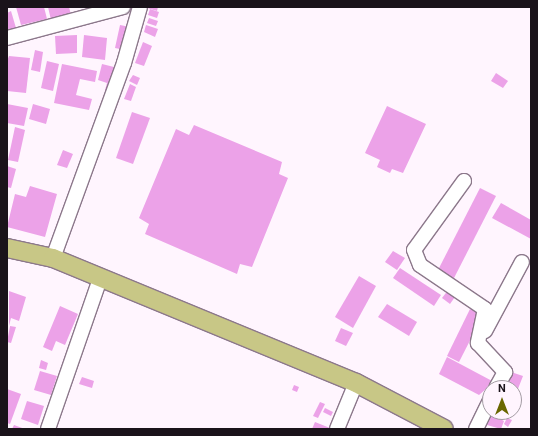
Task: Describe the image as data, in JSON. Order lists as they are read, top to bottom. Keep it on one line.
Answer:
{"north":"top"}
